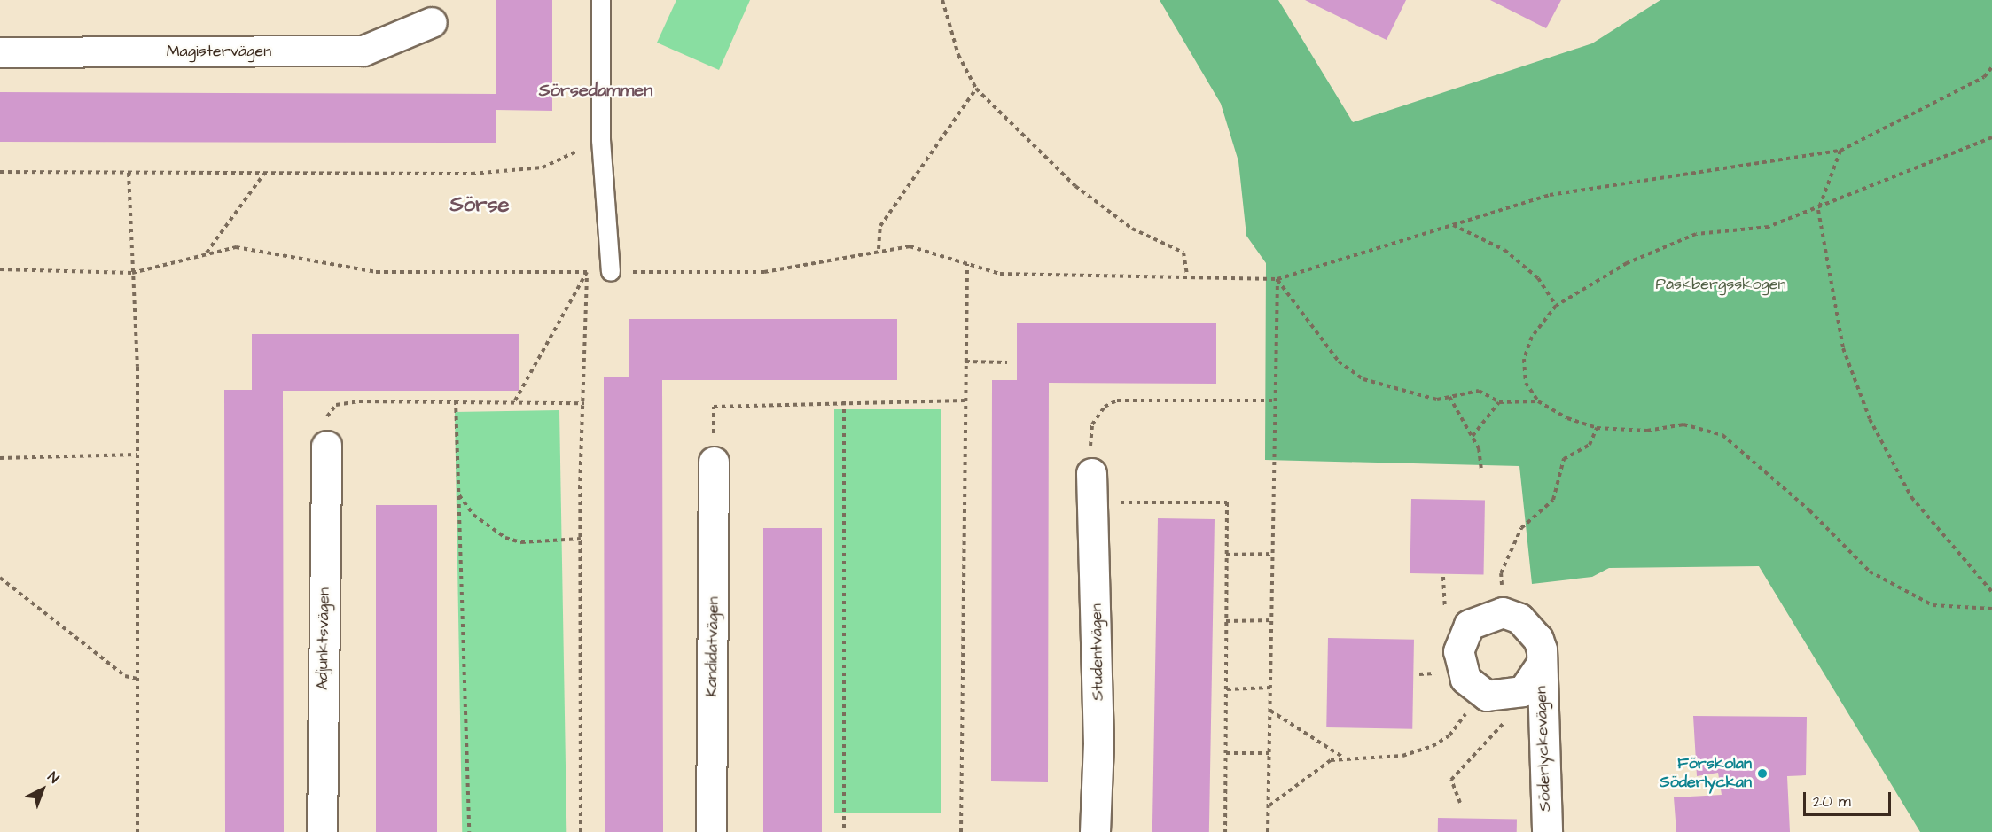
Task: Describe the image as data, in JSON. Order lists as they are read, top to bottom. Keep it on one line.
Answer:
{"streets":{"street":["Magistervägen","Adjunktsvägen","Kandidatvägen","Studentvägen","Söderlyckevägen"]},"districts":["Sörsedammen","Sörse"],"parks":["Påskbergsskogen"],"places":["Förskolan Söderlyckan"],"scale_bar":"20 m","north":"top right"}
